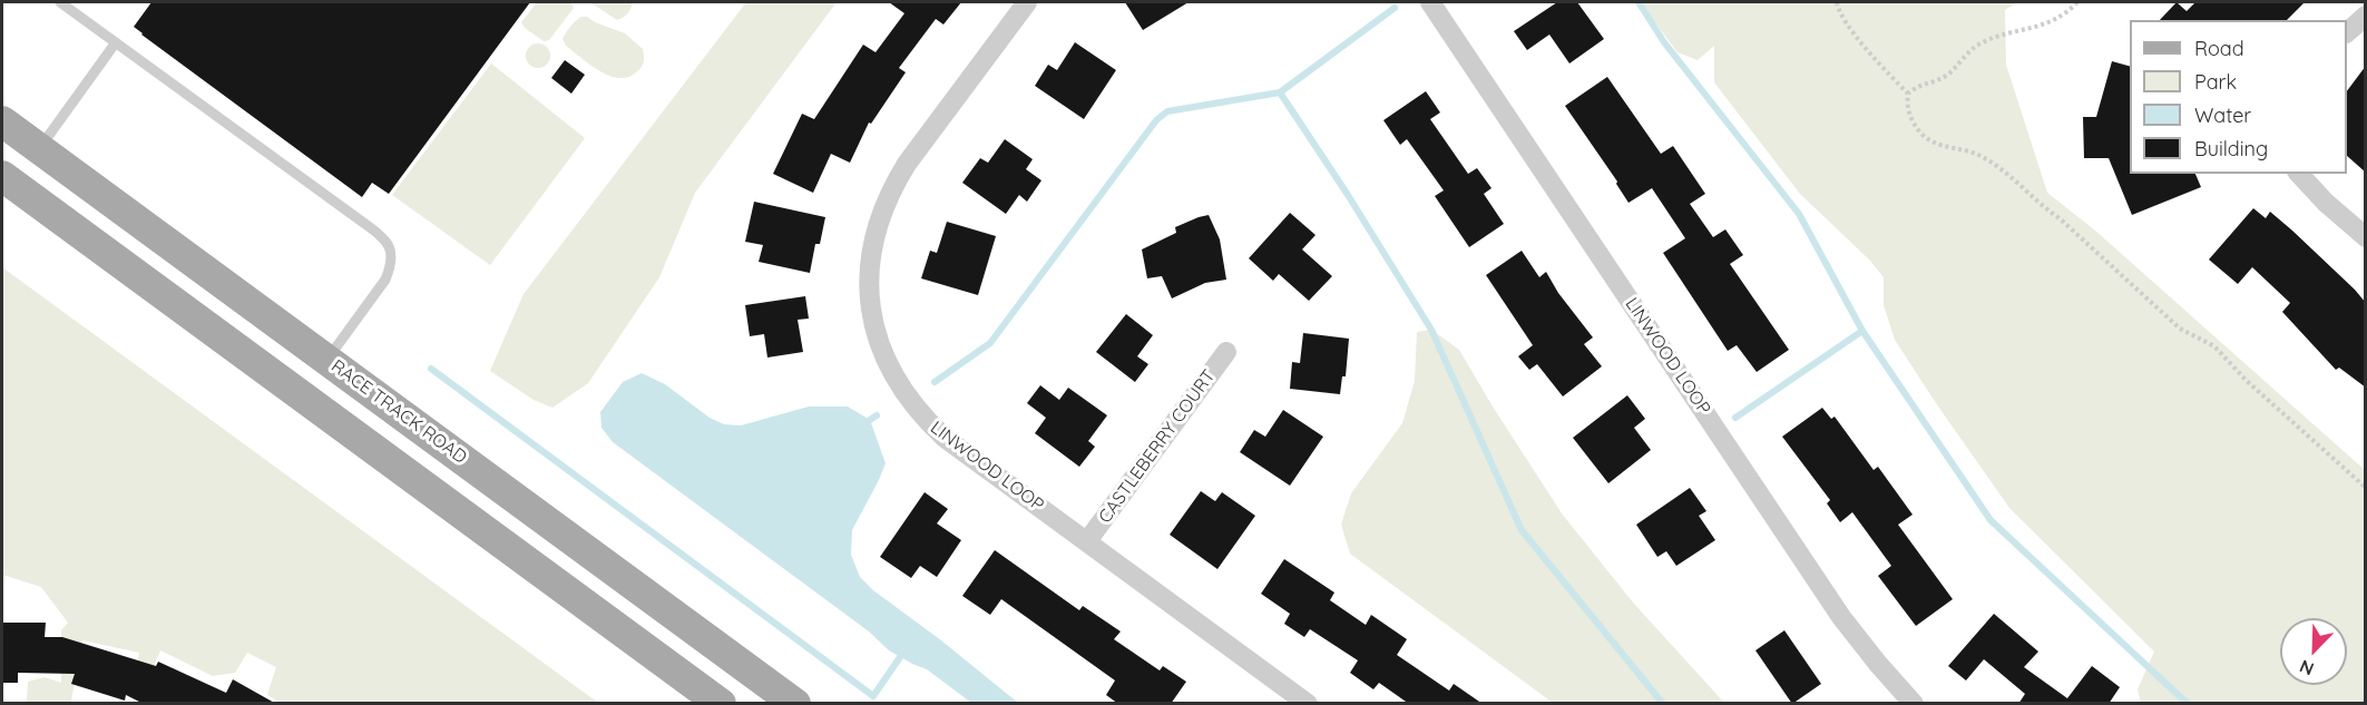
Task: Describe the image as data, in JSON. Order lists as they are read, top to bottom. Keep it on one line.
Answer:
{"streets":{"main road":["RACE TRACK ROAD"],"street":["LINWOOD LOOP","CASTLEBERRY COURT"]},"crossings":[["LINWOOD LOOP","CASTLEBERRY COURT"]],"legend":["Road","Park","Water","Building"],"north":"bottom left"}
